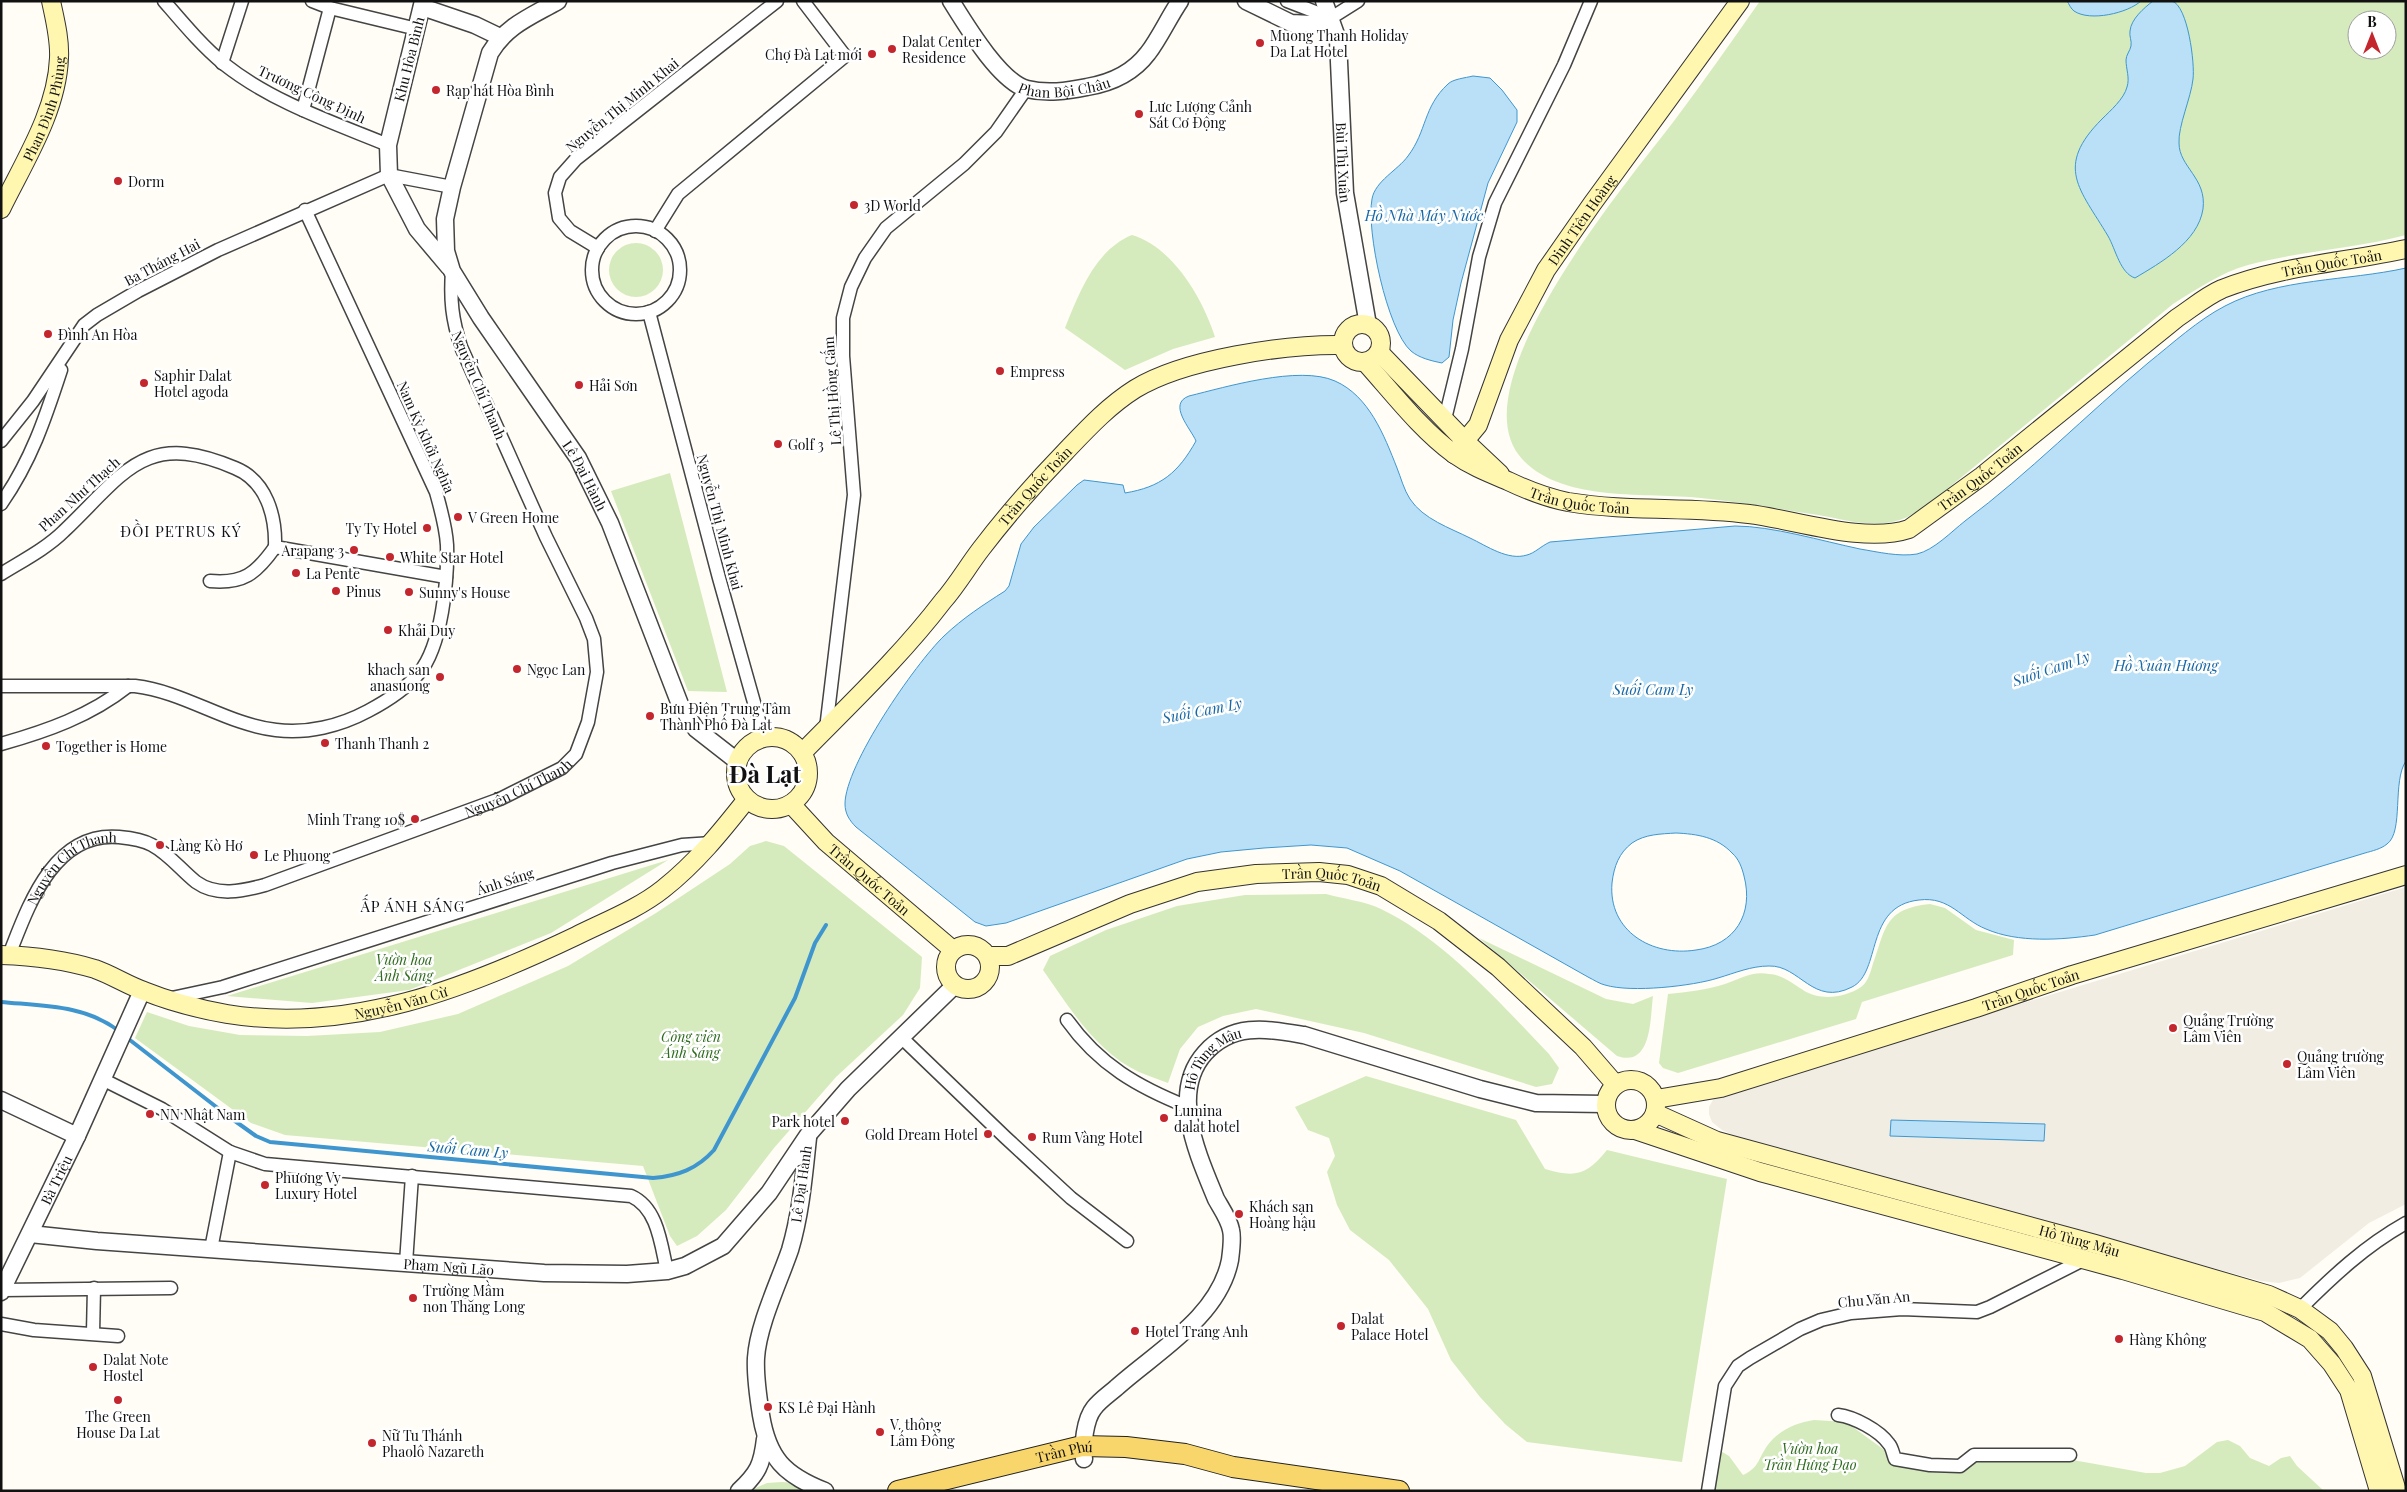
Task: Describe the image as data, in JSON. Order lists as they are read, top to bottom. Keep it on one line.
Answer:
{"streets":{"main road":["Phan Đình Phùng","Đinh Tiên Hoàng","Trần Quốc Toản","Nguyễn Văn Cừ","Hồ Tùng Mậu","Trần Phú"],"street":["Khu Hòa Bình","Phan Bội Châu","Trương Công Định","Nguyễn Thị Minh Khai","Bùi Thị Xuân","Ba Tháng Hai","Nguyễn Chí Thanh","Lê Thị Hồng Gấm","Nam Kỳ Khởi Nghĩa","Lê Đại Hành","Phan Như Thạch","Ánh Sáng","Bà Triệu","Phạm Ngũ Lão","Chu Văn An"]},"crossings":[["Khu Hòa Bình","Trương Công Định"],["Khu Hòa Bình","Ba Tháng Hai"],["Phan Bội Châu","Lê Thị Hồng Gấm"],["Nguyễn Thị Minh Khai","Trần Quốc Toản"],["Nguyễn Thị Minh Khai","Lê Đại Hành"],["Nguyễn Thị Minh Khai","Nguyễn Văn Cừ"],["Bùi Thị Xuân","Trần Quốc Toản"],["Đinh Tiên Hoàng","Trần Quốc Toản"],["Ba Tháng Hai","Nam Kỳ Khởi Nghĩa"],["Trần Quốc Toản","Lê Thị Hồng Gấm"],["Trần Quốc Toản","Lê Đại Hành"],["Trần Quốc Toản","Nguyễn Văn Cừ"],["Trần Quốc Toản","Hồ Tùng Mậu"],["Nguyễn Chí Thanh","Lê Đại Hành"],["Nguyễn Chí Thanh","Nguyễn Văn Cừ"],["Lê Đại Hành","Nguyễn Văn Cừ"],["Lê Đại Hành","Phạm Ngũ Lão"],["Ánh Sáng","Nguyễn Văn Cừ"],["Nguyễn Văn Cừ","Bà Triệu"],["Hồ Tùng Mậu","Chu Văn An"],["Hồ Tùng Mậu","Trần Phú"],["Bà Triệu","Phạm Ngũ Lão"]],"districts":["ĐỒI PETRUS KÝ","Đà Lạt","ẤP ÁNH SÁNG"],"water":["Hồ Nhà Máy Nước","Hồ Xuân Hương","Suối Cam Ly"],"parks":["Vườn hoa Ánh Sáng","Công viên Ánh Sáng","Vườn hoa Trần Hưng Đạo"],"places":["Muong Thanh Holiday Da Lat Hotel","Dalat Center Residence","Chợ Đà Lạt mới","Rạp hát Hòa Bình","Lực Lượng Cảnh Sát Cơ Động","Dorm","3D World","Đình An Hòa","Empress","Saphir Dalat Hotel agoda","Hải Sơn","Golf 3","V Green Home","Ty Ty Hotel","Arapang 3","White Star Hotel","La Pente","Pinus","Sunny's House","Khải Duy","Ngọc Lan","khach san anasuong","Bưu Điện Trung Tâm Thành Phố Đà Lạt","Thanh Thanh 2","Together is Home","Minh Trang 10$","Làng Kò Hơ","Le Phuong","Quảng Trường Lâm Viên","Quảng trường Lâm Viên","NN Nhật Nam","Lumina dalat hotel","Park hotel","Gold Dream Hotel","Rum Vàng Hotel","Phương Vy Luxury Hotel","Khách sạn Hoàng hậu","Trường Mầm non Thăng Long","Dalat Palace Hotel","Hotel Trang Anh","Hàng Không","Dalat Note Hostel","The Green House Da Lat","KS Lê Đại Hành","V. thông Lấm Đồng","Nữ Tu Thánh Phaolô Nazareth"],"north":"top"}
